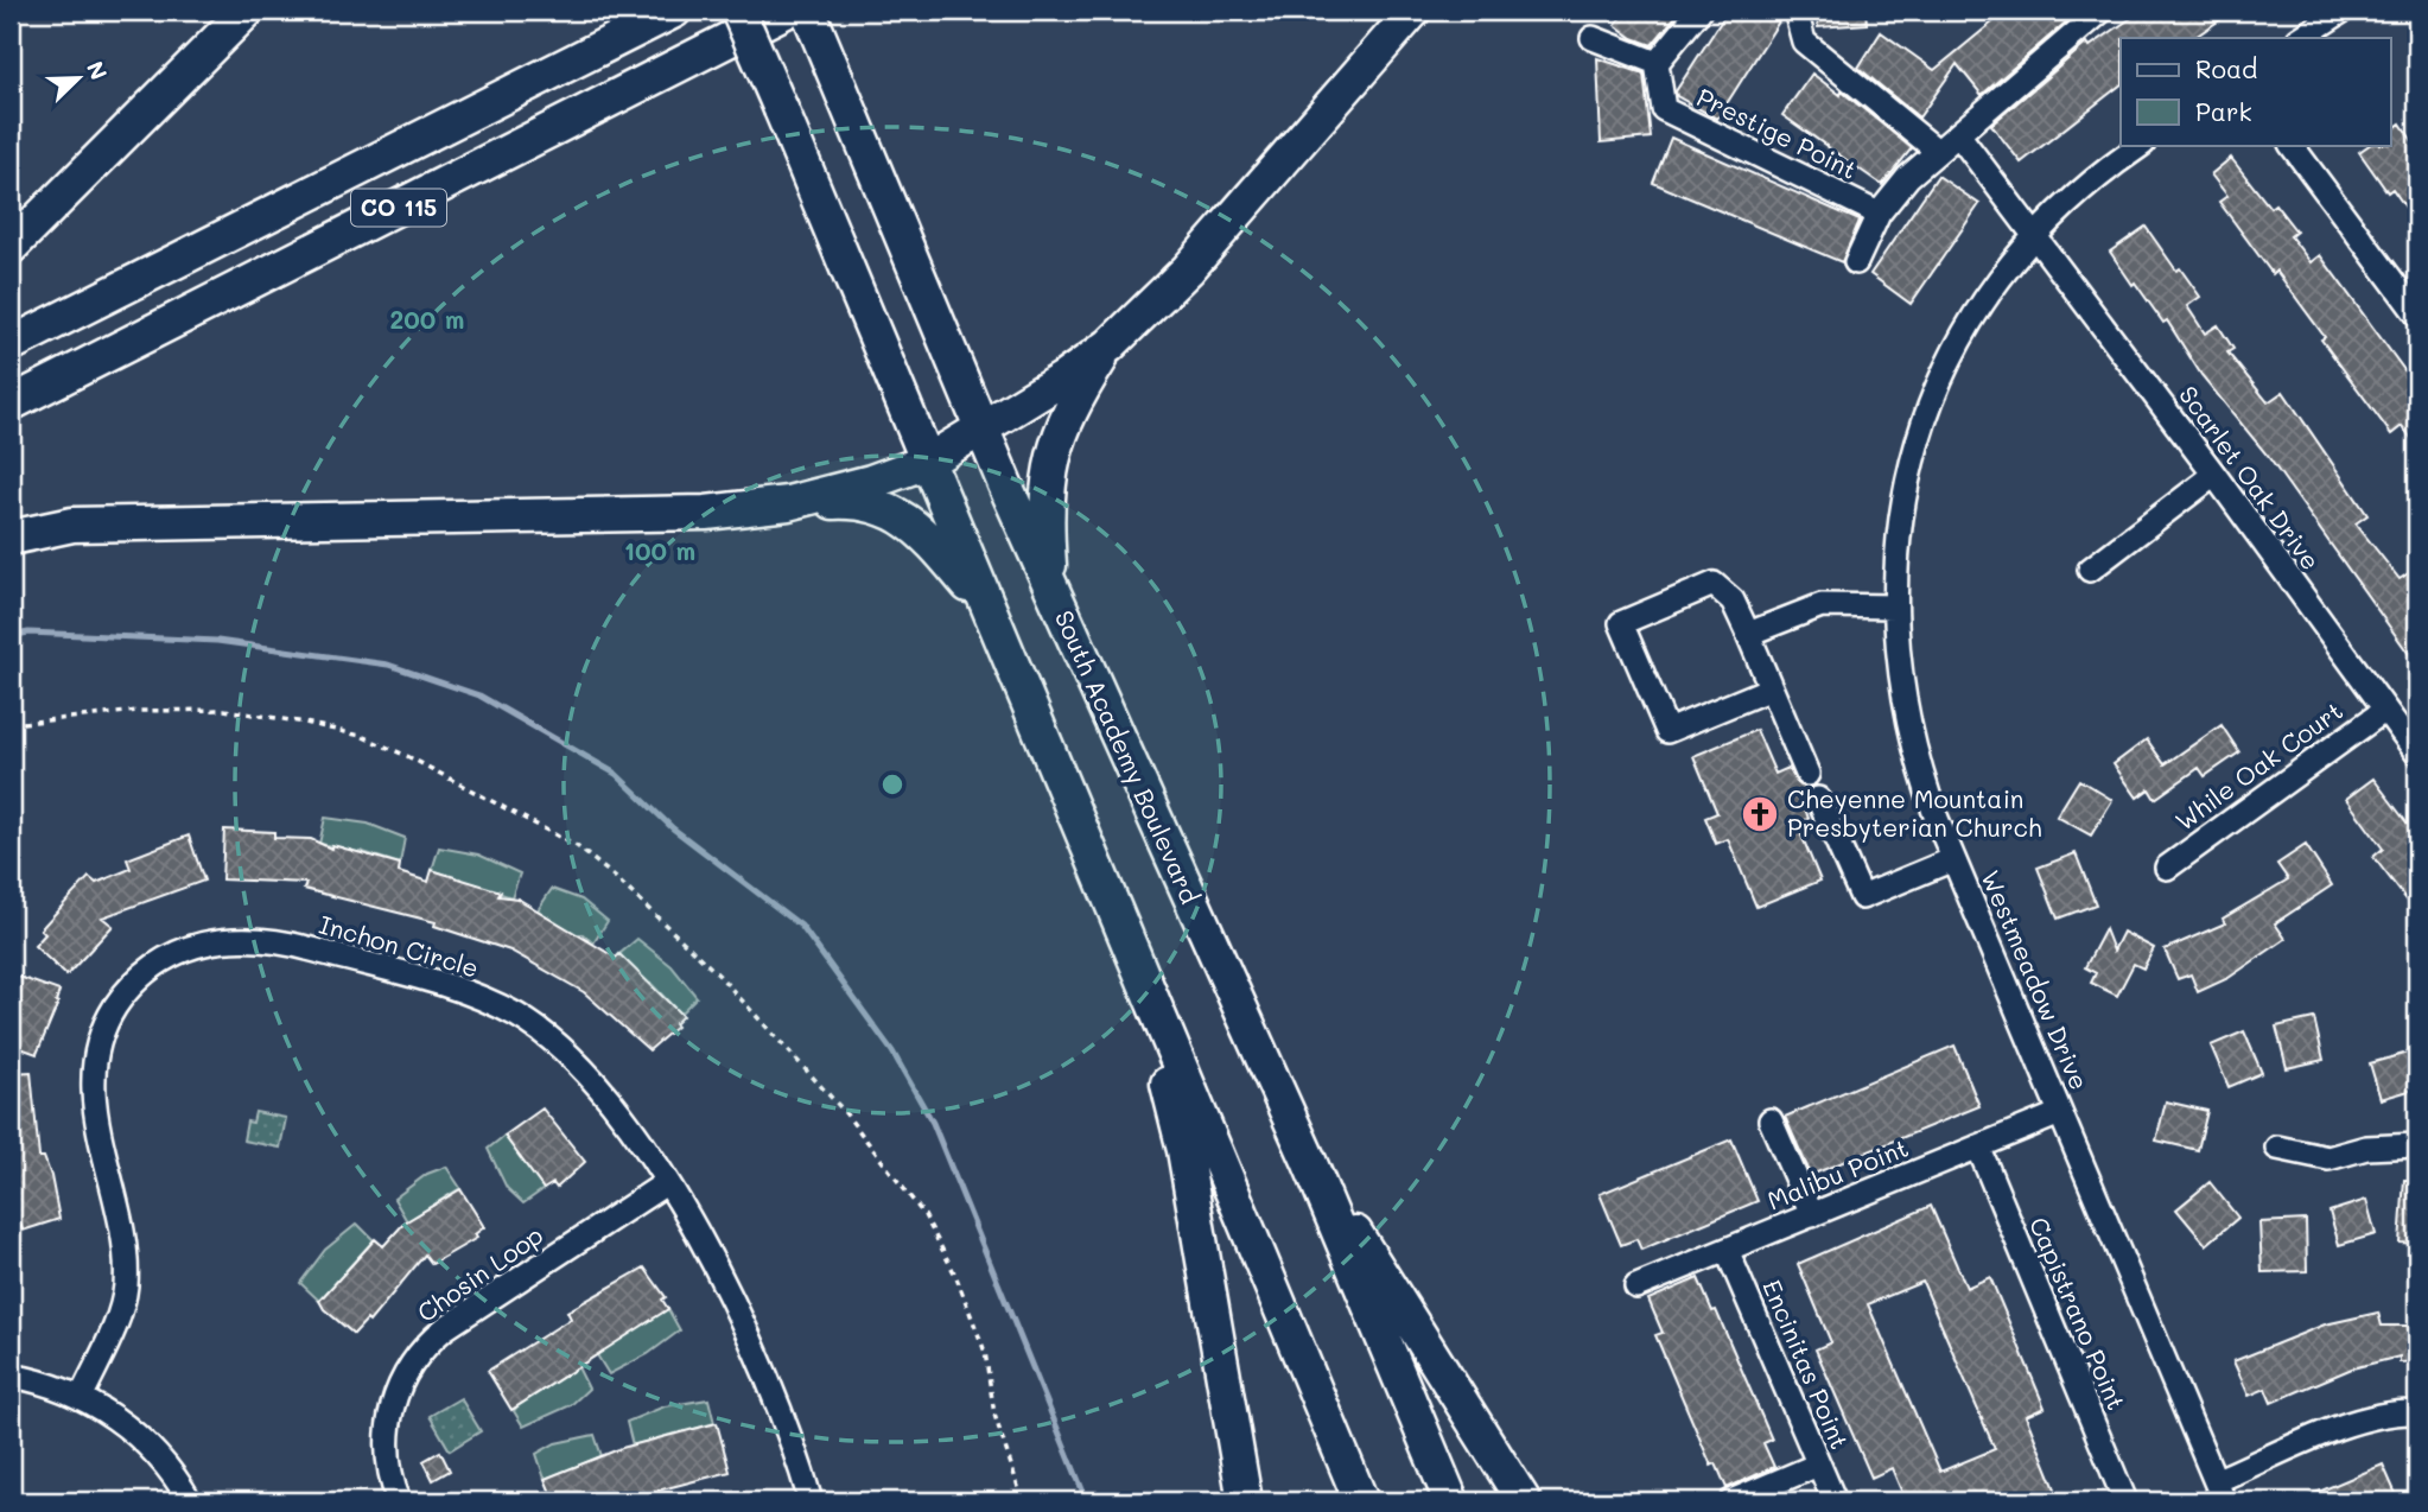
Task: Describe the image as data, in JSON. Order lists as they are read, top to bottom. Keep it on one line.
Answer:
{"streets":{"highway":["CO 115","South Academy Boulevard"],"street":["Prestige Point","Scarlet Oak Drive","While Oak Court","Inchon Circle","Westmeadow Drive","Malibu Point","Chosin Loop","Capistrano Point","Encinitas Point"]},"crossings":[["Scarlet Oak Drive","While Oak Court"],["Scarlet Oak Drive","Westmeadow Drive"],["Inchon Circle","Chosin Loop"],["Westmeadow Drive","Malibu Point"],["Malibu Point","Capistrano Point"],["Malibu Point","Encinitas Point"]],"places":{"church":["Cheyenne Mountain Presbyterian Church"]},"legend":["Road","Park"],"north":"top right","rings":["200 m","100 m"]}
